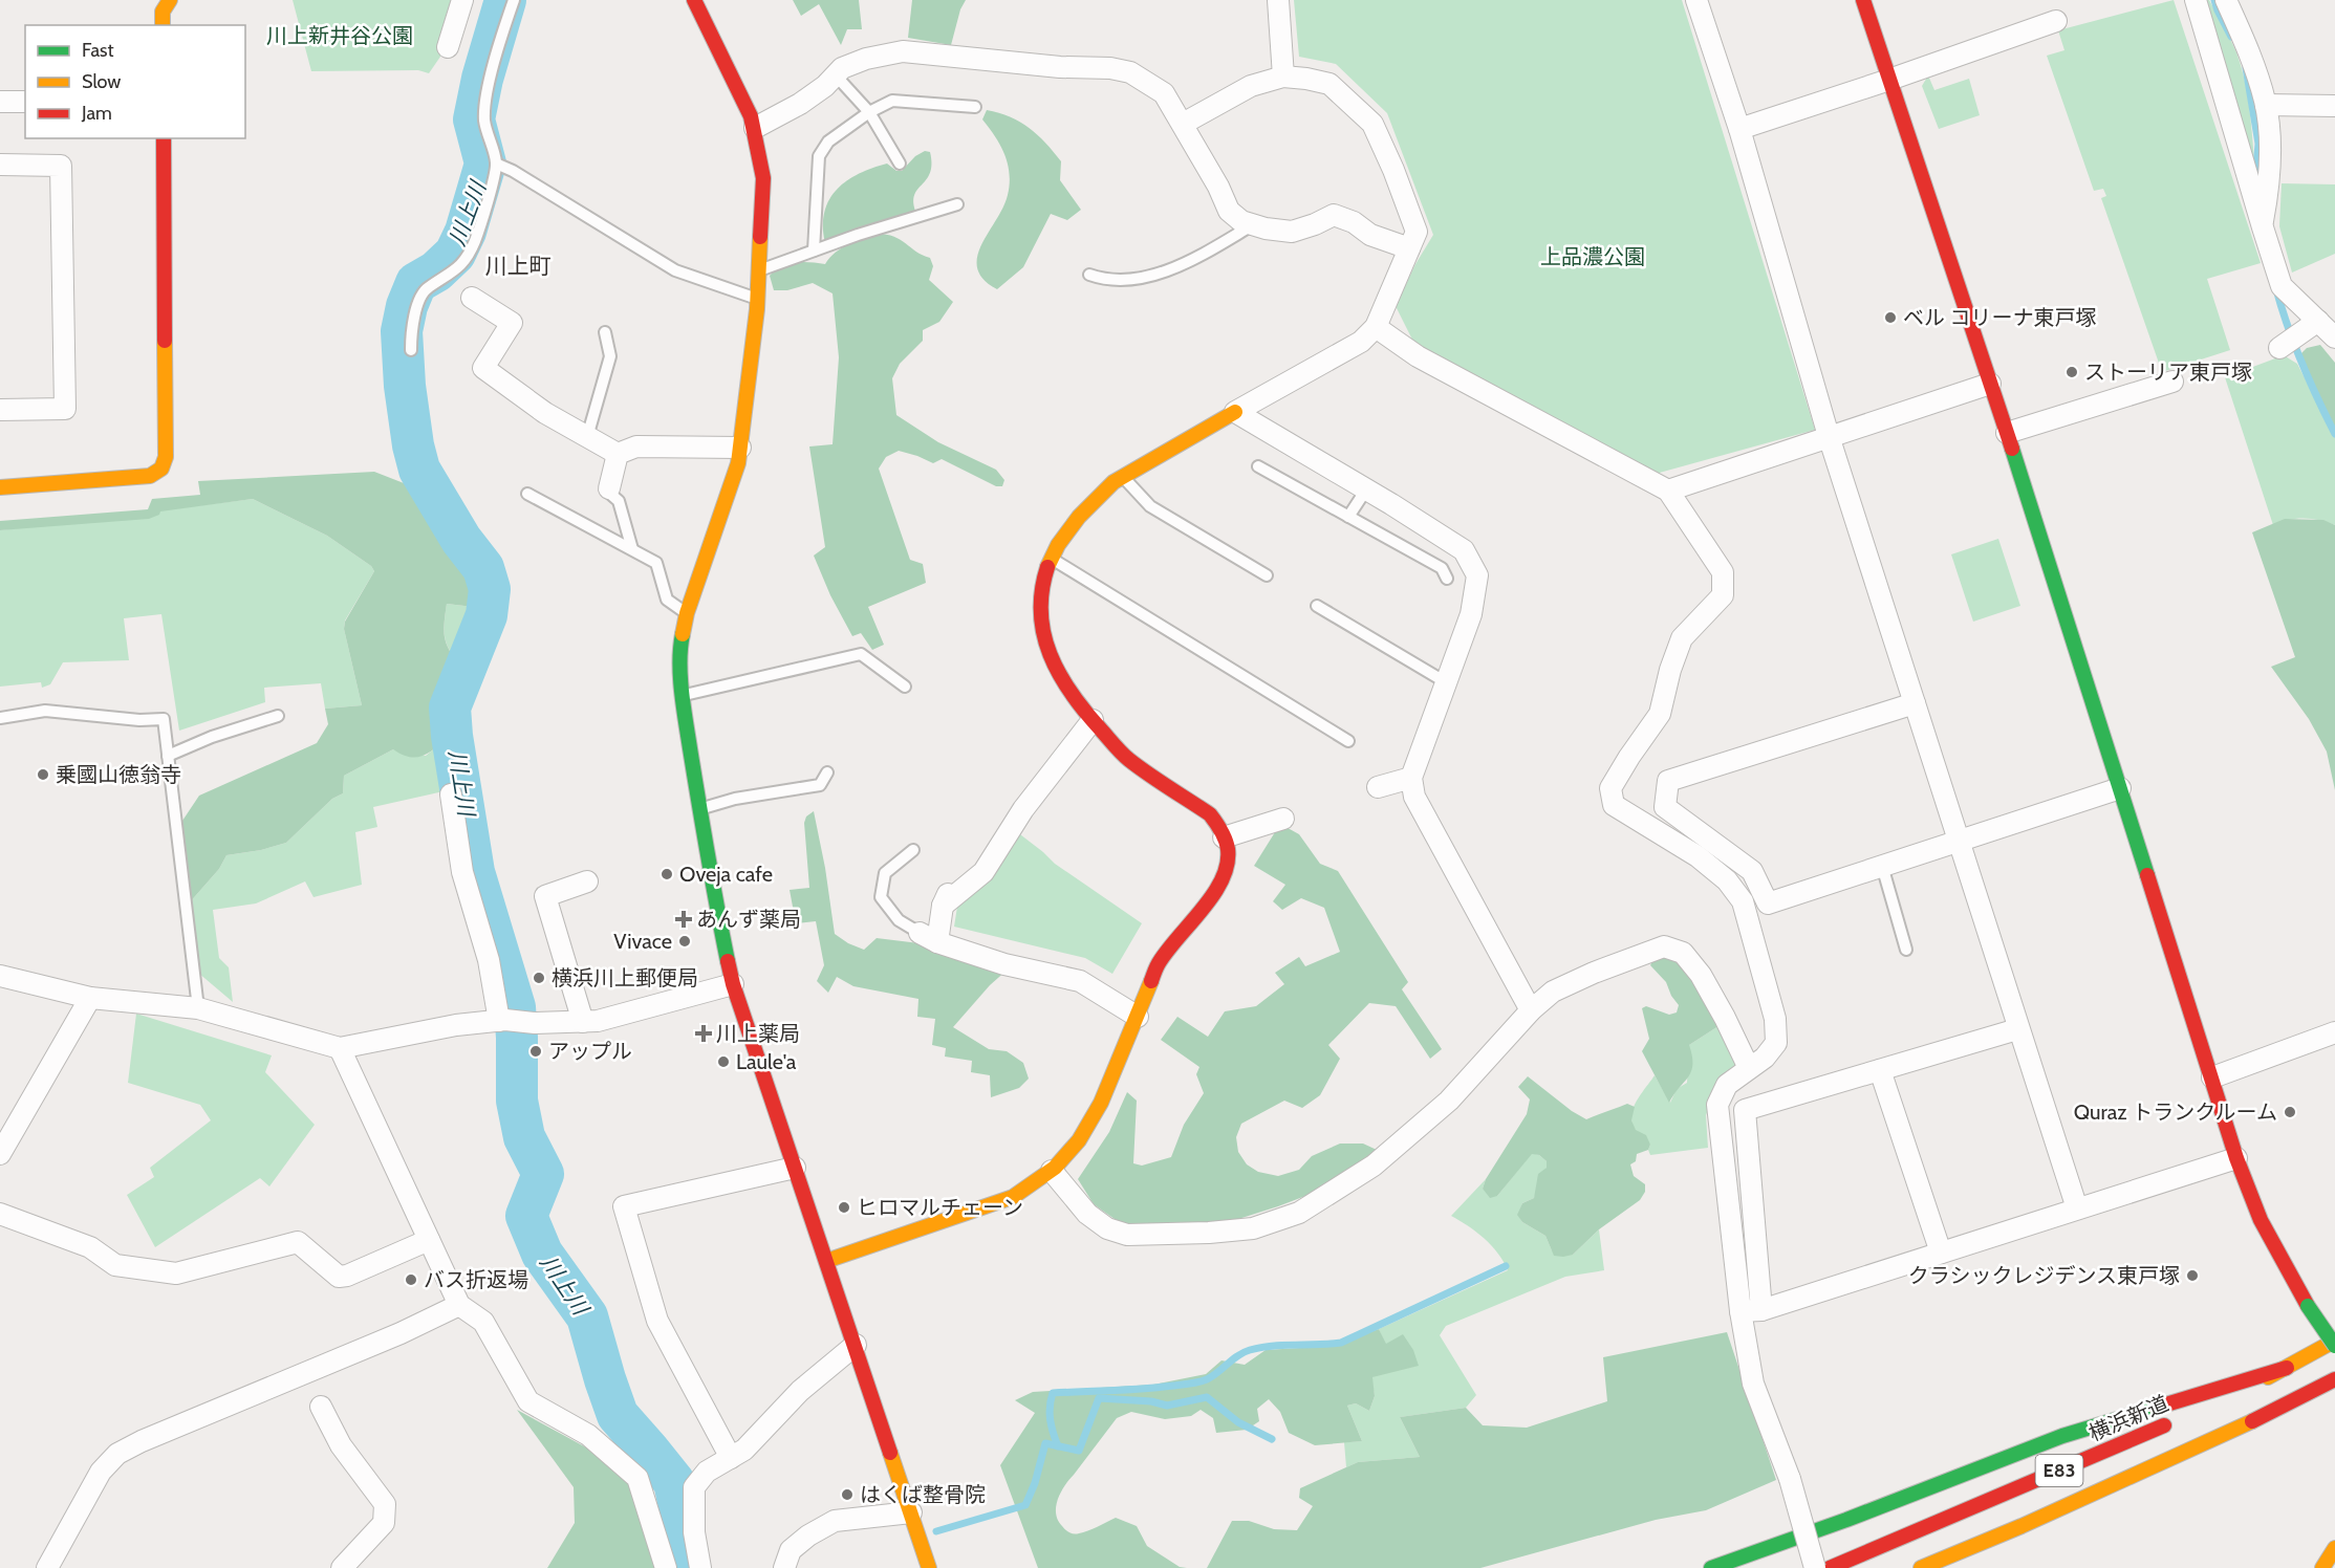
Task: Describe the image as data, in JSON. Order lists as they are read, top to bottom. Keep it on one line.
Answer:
{"streets":{"main road":["横浜新道","E83"]},"districts":["川上町"],"water":["川上川"],"parks":["川上新井谷公園","上品濃公園"],"places":{"other":["ベル コリーナ東戸塚","ストーリア東戸塚","乗國山徳翁寺","Oveja cafe","Vivace","横浜川上郵便局","アップル","Laule'a","Quraz トランクルーム","ヒロマルチェーン","クラシックレジデンス東戸塚","バス折返場","はくば整骨院"],"health":["あんず薬局","川上薬局"]},"legend":["Fast","Slow","Jam"]}
